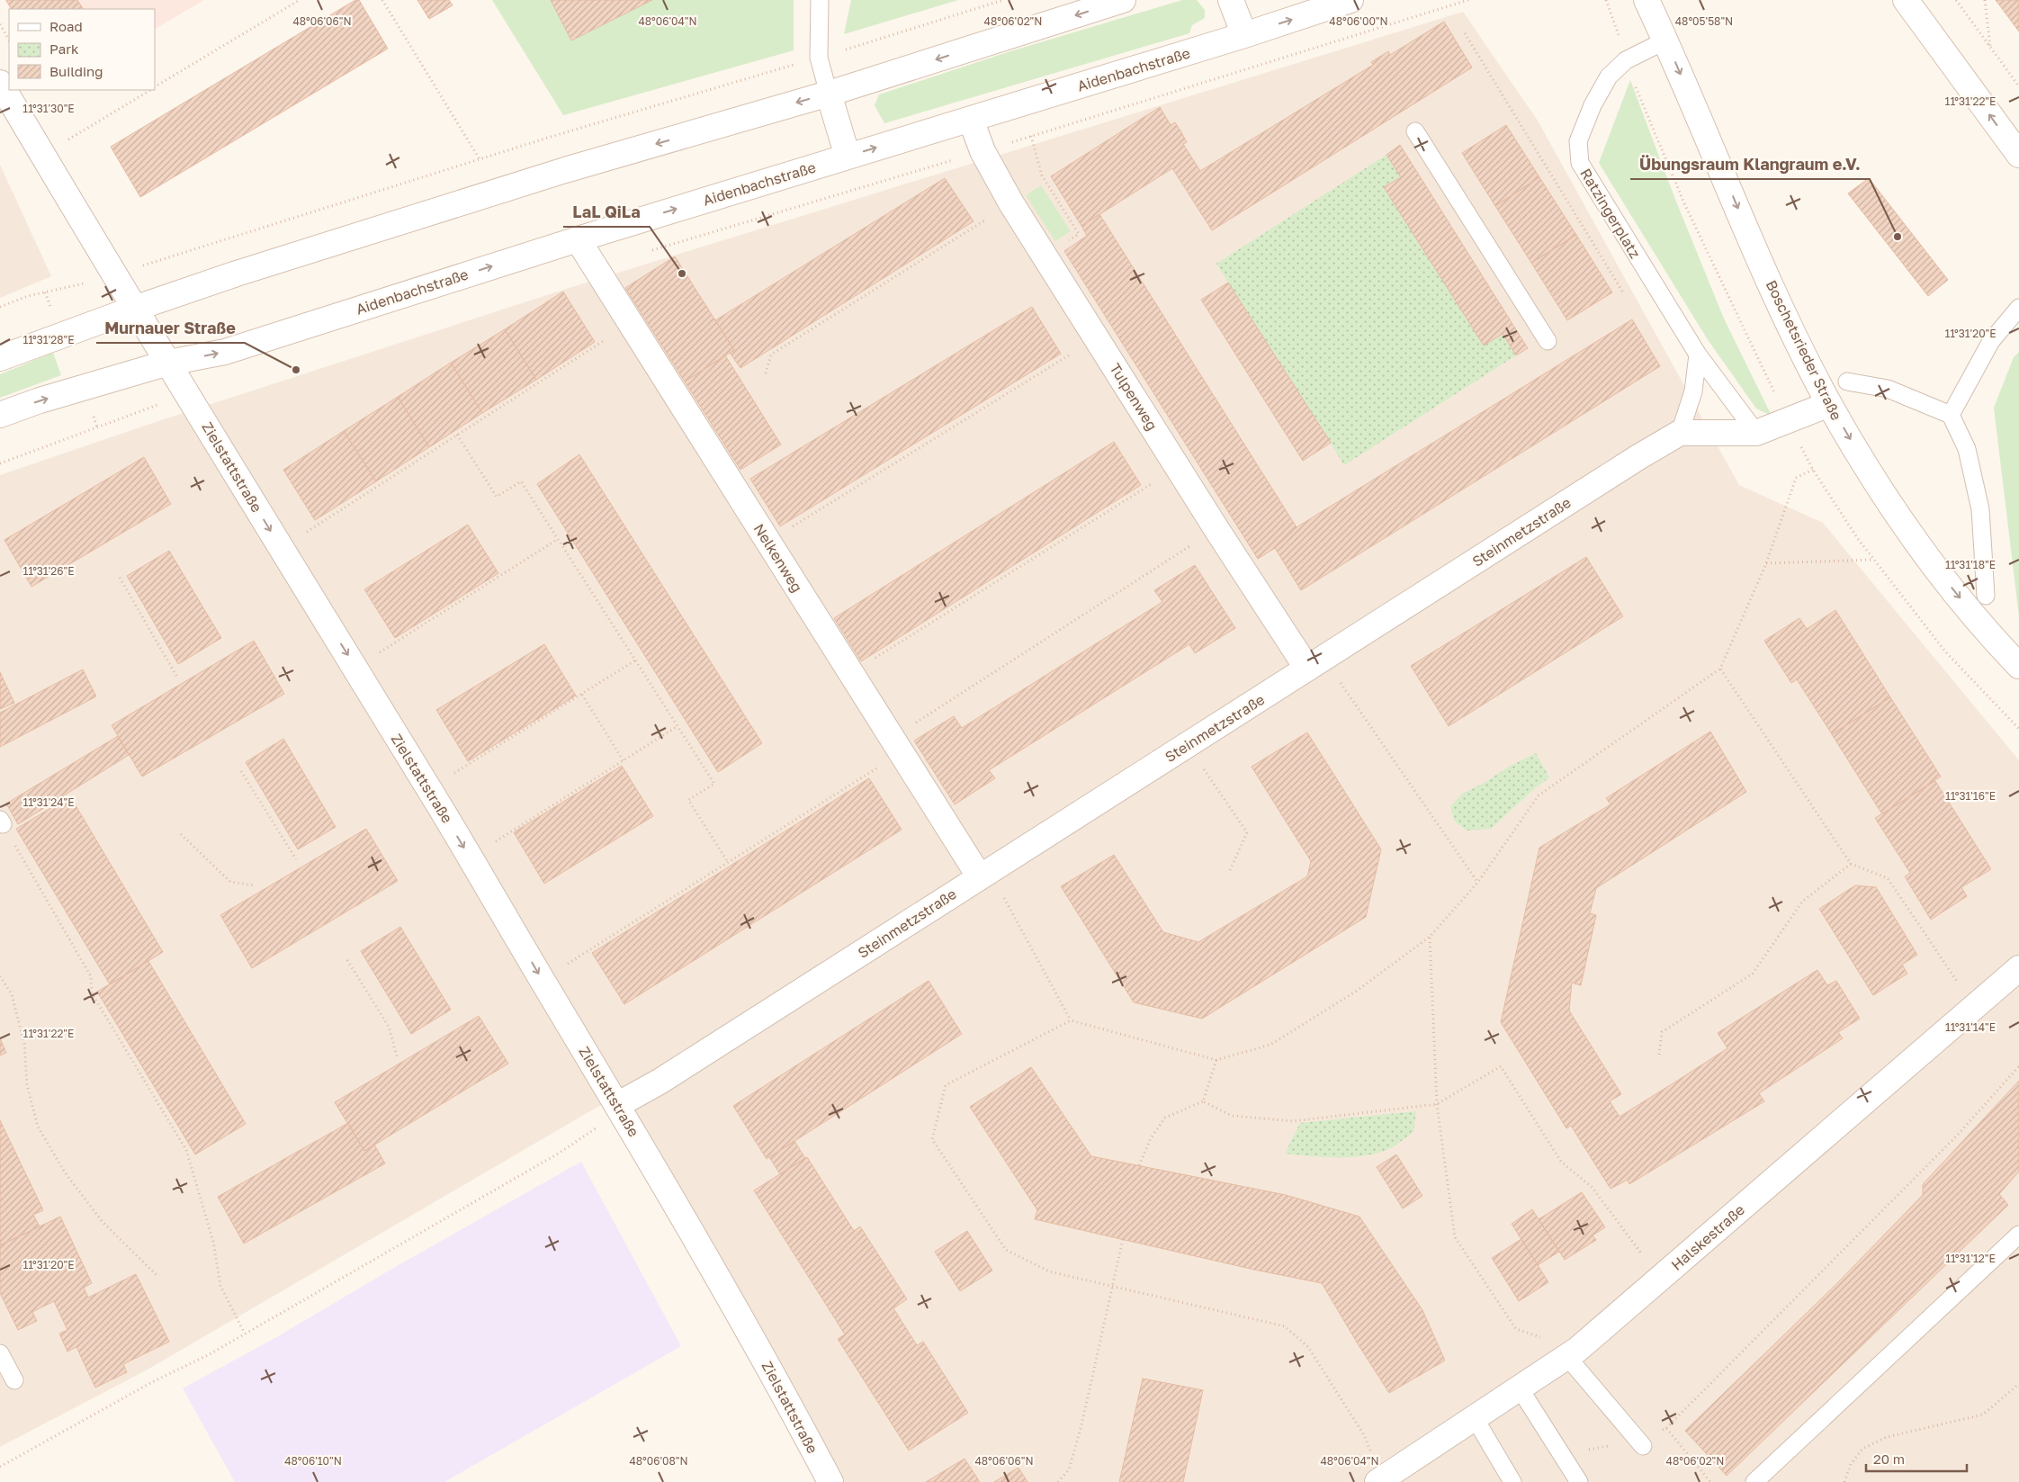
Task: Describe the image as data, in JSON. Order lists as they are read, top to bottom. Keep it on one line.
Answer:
{"streets":{"street":["Aidenbachstraße","Boschetsrieder Straße","Tulpenweg","Zielstattstraße","Steinmetzstraße","Nelkenweg","Halskestraße"],"lane":["Ratzingerplatz"]},"crossings":[["Aidenbachstraße","Tulpenweg"],["Aidenbachstraße","Zielstattstraße"],["Aidenbachstraße","Nelkenweg"],["Ratzingerplatz","Boschetsrieder Straße"],["Tulpenweg","Steinmetzstraße"],["Zielstattstraße","Steinmetzstraße"],["Steinmetzstraße","Nelkenweg"]],"one_way":["Boschetsrieder Straße","Zielstattstraße"],"places":["Übungsraum Klangraum e.V.","LaL QiLa","Murnauer Straße"],"legend":["Road","Park","Building"],"scale_bar":"20 m","coordinates":["48°06'06\"N","48°06'02\"N","48°06'00\"N","48°06'04\"N","48°05'58\"N","11°31'22\"E","11°31'30\"E","11°31'20\"E","11°31'28\"E","11°31'18\"E","11°31'26\"E","11°31'16\"E","11°31'24\"E","11°31'14\"E","11°31'12\"E","48°06'10\"N","48°06'08\"N"]}
